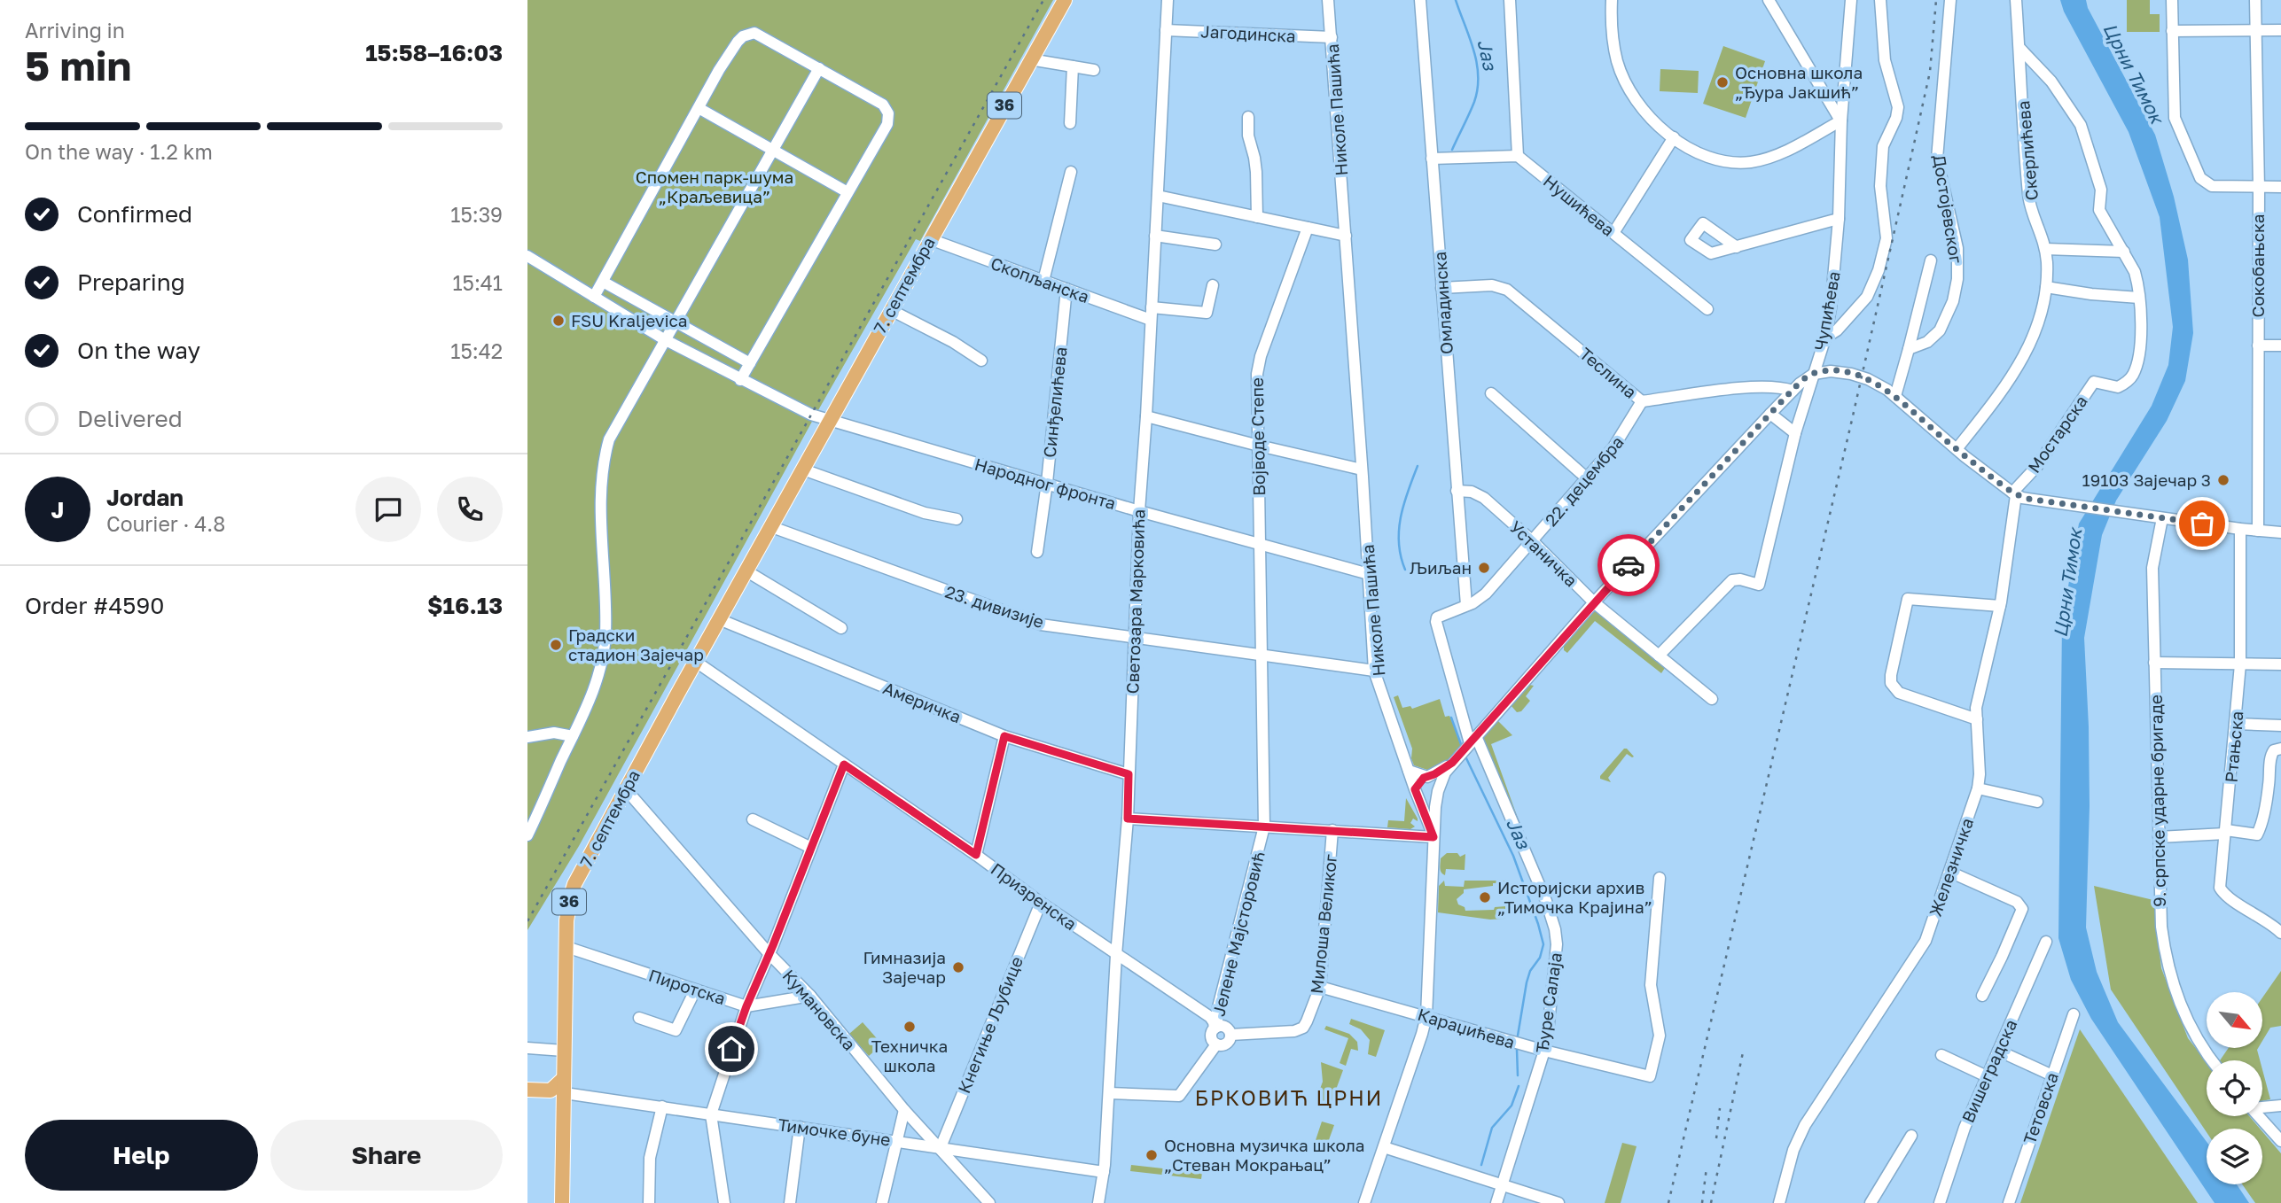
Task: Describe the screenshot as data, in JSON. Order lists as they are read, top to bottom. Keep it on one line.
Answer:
{"streets":{"main road":["36","7. септембра"],"street":["Јагодинска","Николе Пашића","Скерлићева","Нушићева","Достојевског","Сокобањска","Скопљанска","Омладинска","Чупићева","Теслина","Синђелићева","Мостарска","Војводе Степе","22. децембра","Народног фронта","Устаничка","Светозара Марковића","23. дивизије","Америчка","Ртањска","9. српске ударне бригаде","Железничка","Призренска","Милоша Великог","Јелене Мајсторовић","Пиротска","Ђуре Салаја","Кумановска","Кнегиње Љубице","Караџићева","Вишеградска","Тетовска","Тимочке буне"]},"crossings":[["Јагодинска","Николе Пашића"],["Јагодинска","Светозара Марковића"],["Николе Пашића","Народног фронта"],["Николе Пашића","23. дивизије"],["Николе Пашића","Караџићева"],["Скерлићева","Мостарска"],["Скопљанска","7. септембра"],["Скопљанска","Синђелићева"],["Скопљанска","Светозара Марковића"],["7. септембра","Народног фронта"],["7. септембра","23. дивизије"],["7. септембра","Америчка"],["7. септембра","Призренска"],["7. септембра","Пиротска"],["7. септембра","Кумановска"],["7. септембра","Тимочке буне"],["Омладинска","Теслина"],["Омладинска","22. децембра"],["Омладинска","Устаничка"],["Чупићева","Теслина"],["Чупићева","22. децембра"],["Чупићева","Устаничка"],["Чупићева","Ђуре Салаја"],["Теслина","22. децембра"],["Синђелићева","Народног фронта"],["Мостарска","Железничка"],["Војводе Степе","Народног фронта"],["Војводе Степе","23. дивизије"],["Војводе Степе","Јелене Мајсторовић"],["22. децембра","Устаничка"],["22. децембра","Ђуре Салаја"],["Народног фронта","Светозара Марковића"],["Светозара Марковића","23. дивизије"],["Светозара Марковића","Америчка"],["Светозара Марковића","Призренска"],["Светозара Марковића","Тимочке буне"],["23. дивизије","Јелене Мајсторовић"],["Призренска","Милоша Великог"],["Призренска","Јелене Мајсторовић"],["Призренска","Кнегиње Љубице"],["Милоша Великог","Јелене Мајсторовић"],["Милоша Великог","Караџићева"],["Пиротска","Кумановска"],["Ђуре Салаја","Караџићева"],["Кумановска","Кнегиње Љубице"],["Кумановска","Тимочке буне"],["Кнегиње Љубице","Тимочке буне"]],"districts":["БРКОВИЋ ЦРНИ"],"water":["Јаз","Црни Тимок"],"parks":["Спомен парк-шума „Краљевица”"],"places":["Основна школа „Ђура Јакшић”","FSU Kraljevica","19103 Зајечар 3","Љиљан","Градски стадион Зајечар","Историјски архив „Тимочка Крајина”","Гимназија Зајечар","Техничка школа","Основна музичка школа „Стеван Мокрањац”"],"north":"bottom right","page":{"heading":["5 min","Arriving in","15:58–16:03"],"panel":["Jordan","Courier · 4.8","Order #4590","$16.13"],"bar":"On the way · 1.2 km","list":[["Confirmed","15:39"],["Preparing","15:41"],["On the way","15:42"],"Delivered"],"round":"J","buttons":["Help","Share"]}}
